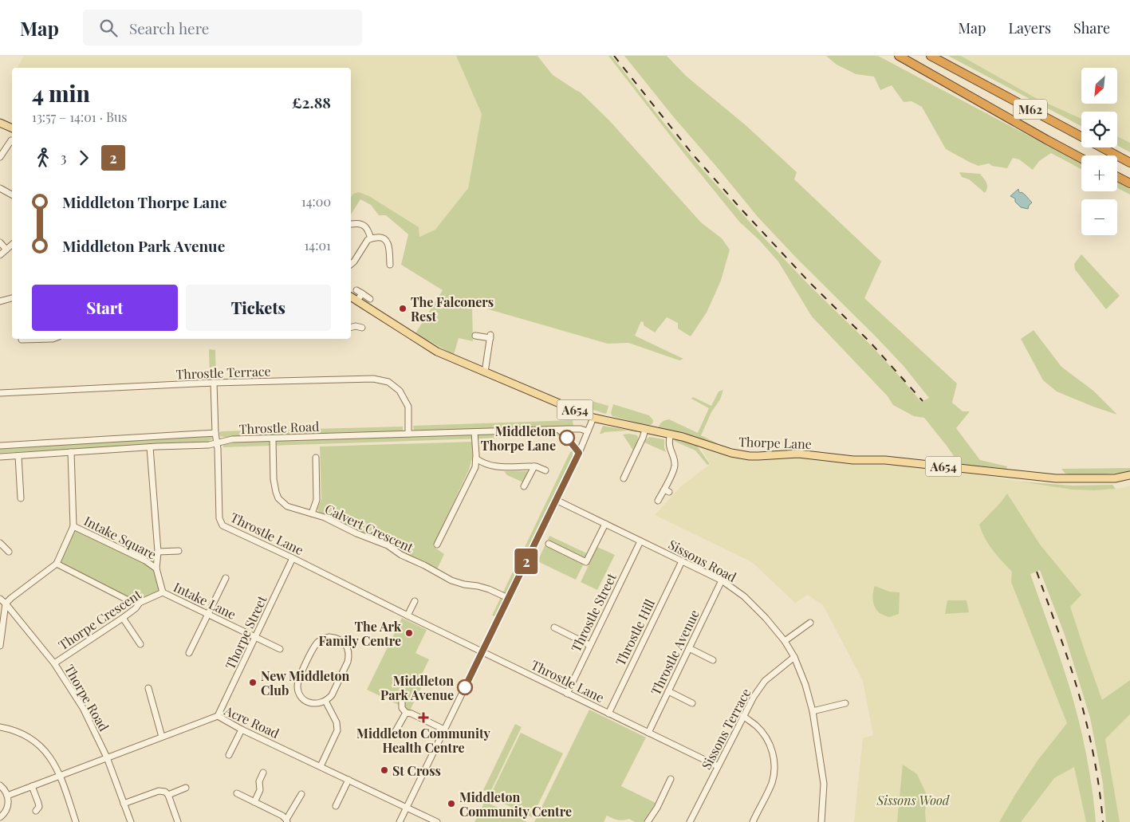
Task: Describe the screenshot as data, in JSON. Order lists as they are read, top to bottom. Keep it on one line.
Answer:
{"streets":{"highway":["M62"],"main road":["A654","Thorpe Lane"],"street":["Throstle Terrace","Throstle Road","Calvert Crescent","Throstle Lane","Intake Square","Sissons Road","Intake Lane","Throstle Street","Thorpe Crescent","Thorpe Street","Throstle Hill","Throstle Avenue","Thorpe Road","Acre Road","Sissons Terrace"]},"crossings":[["Throstle Terrace","Throstle Road"],["Throstle Terrace","Throstle Lane"],["A654","Thorpe Lane"],["Throstle Road","Calvert Crescent"],["Throstle Road","Throstle Lane"],["Throstle Lane","Throstle Street"],["Throstle Lane","Thorpe Street"],["Throstle Lane","Throstle Hill"],["Throstle Lane","Throstle Avenue"],["Throstle Lane","Sissons Terrace"],["Sissons Road","Throstle Street"],["Sissons Road","Throstle Hill"],["Sissons Road","Throstle Avenue"],["Sissons Road","Sissons Terrace"],["Intake Lane","Thorpe Crescent"],["Intake Lane","Thorpe Street"],["Thorpe Crescent","Thorpe Road"],["Thorpe Street","Acre Road"],["Thorpe Road","Acre Road"]],"parks":["Sissons Wood"],"places":{"other":["The Falconers Rest","Middleton Thorpe Lane","The Ark Family Centre","New Middleton Club","Middleton Park Avenue","St Cross","Middleton Community Centre"],"health":["Middleton Community Health Centre"]},"lines":["bus line 2"],"north":"bottom left","page":{"header":"Map","search":"Search here","nav":["Map","Layers","Share"],"on_map":"2","map_buttons":["+","−"],"heading":["4 min","13:57 – 14:01 · Bus","£2.88"],"legs":["3","2"],"list":[{"name":"Middleton Thorpe Lane","value":"14:00"},{"name":"Middleton Park Avenue","value":"14:01"}],"buttons":["Start","Tickets"]}}
